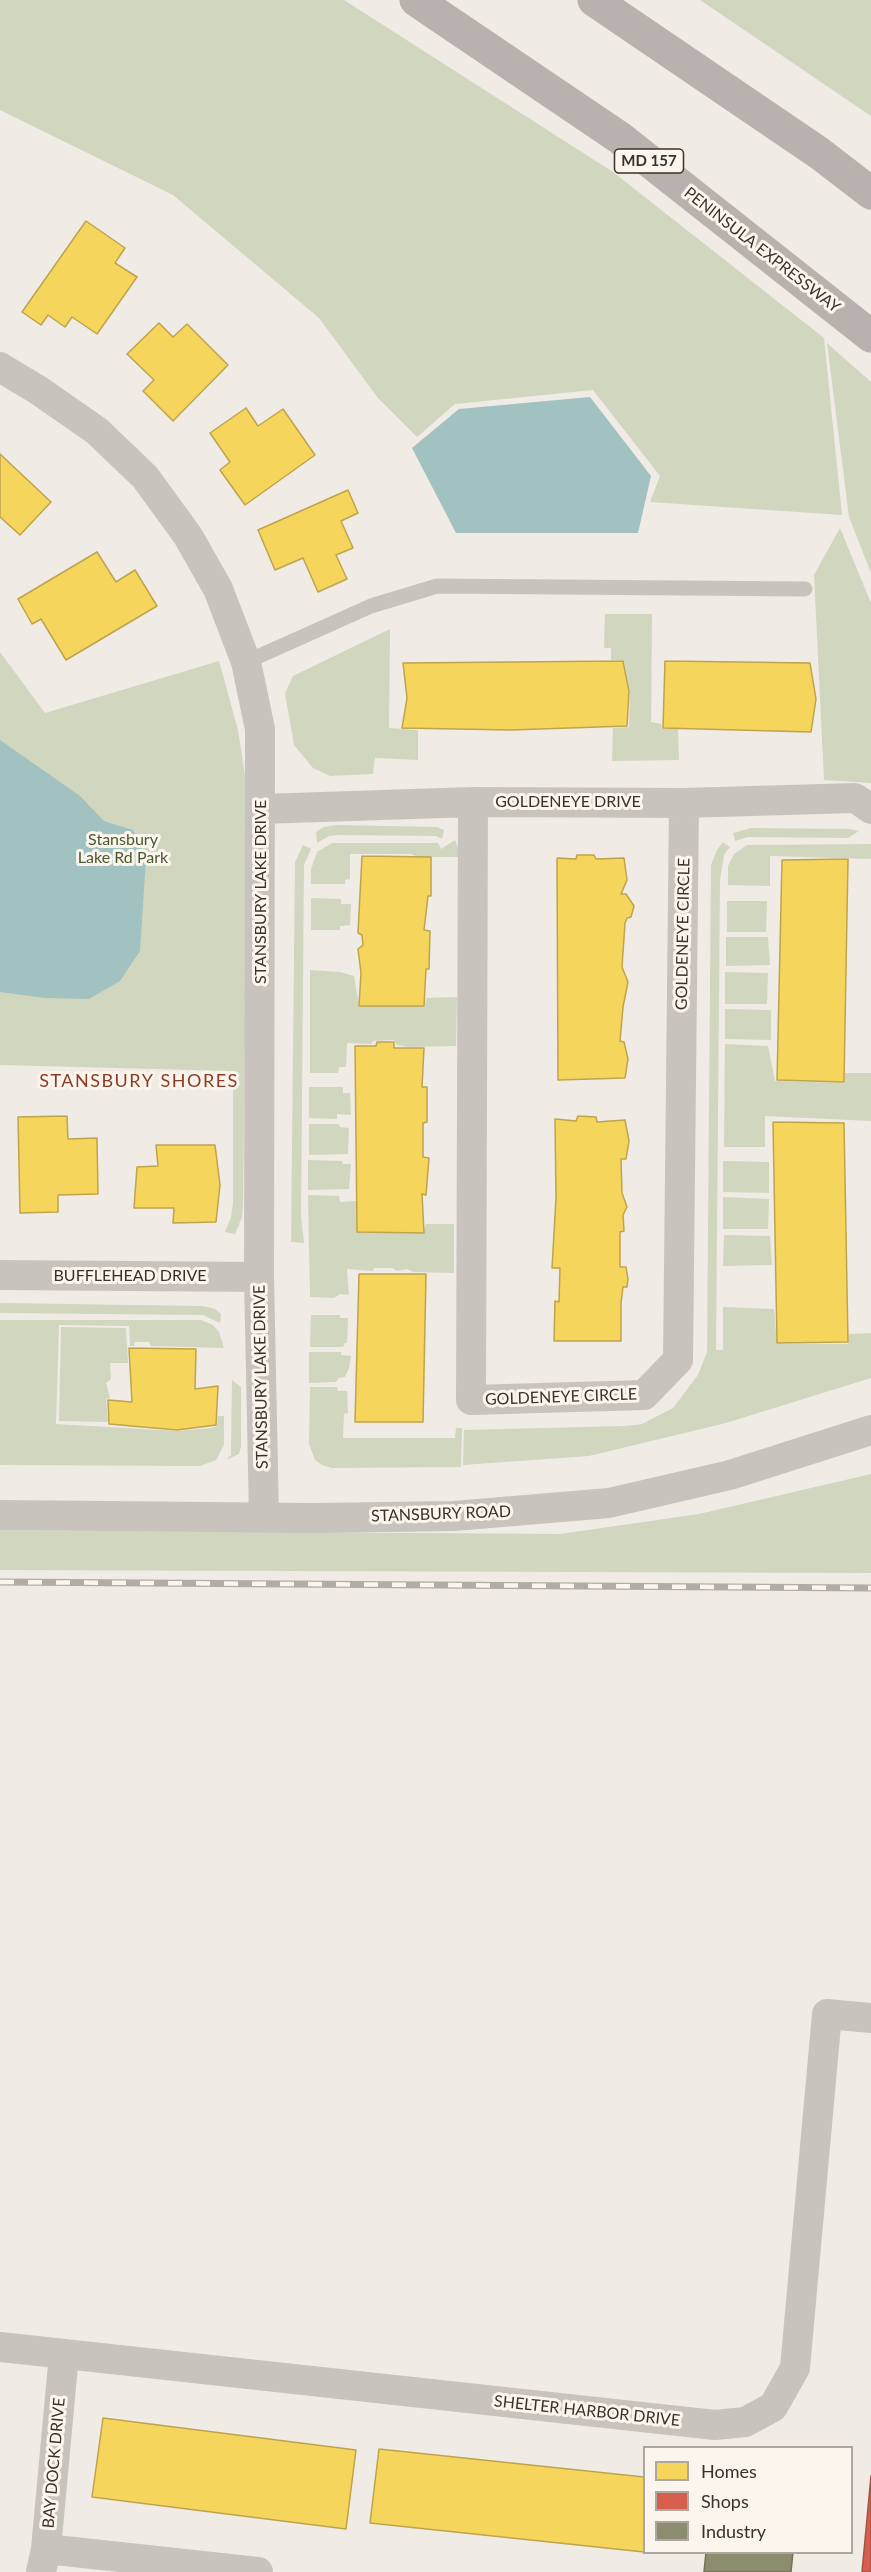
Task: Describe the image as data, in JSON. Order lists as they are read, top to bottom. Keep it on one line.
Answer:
{"streets":{"main road":["MD 157","PENINSULA EXPRESSWAY"],"street":["GOLDENEYE DRIVE","STANSBURY LAKE DRIVE","GOLDENEYE CIRCLE","BUFFLEHEAD DRIVE","STANSBURY ROAD","SHELTER HARBOR DRIVE","BAY DOCK DRIVE"]},"crossings":[["GOLDENEYE DRIVE","STANSBURY LAKE DRIVE"],["GOLDENEYE DRIVE","GOLDENEYE CIRCLE"],["STANSBURY LAKE DRIVE","BUFFLEHEAD DRIVE"],["STANSBURY LAKE DRIVE","STANSBURY ROAD"],["SHELTER HARBOR DRIVE","BAY DOCK DRIVE"]],"districts":["STANSBURY SHORES"],"parks":["Stansbury Lake Rd Park"],"legend":["Homes","Shops","Industry"]}
